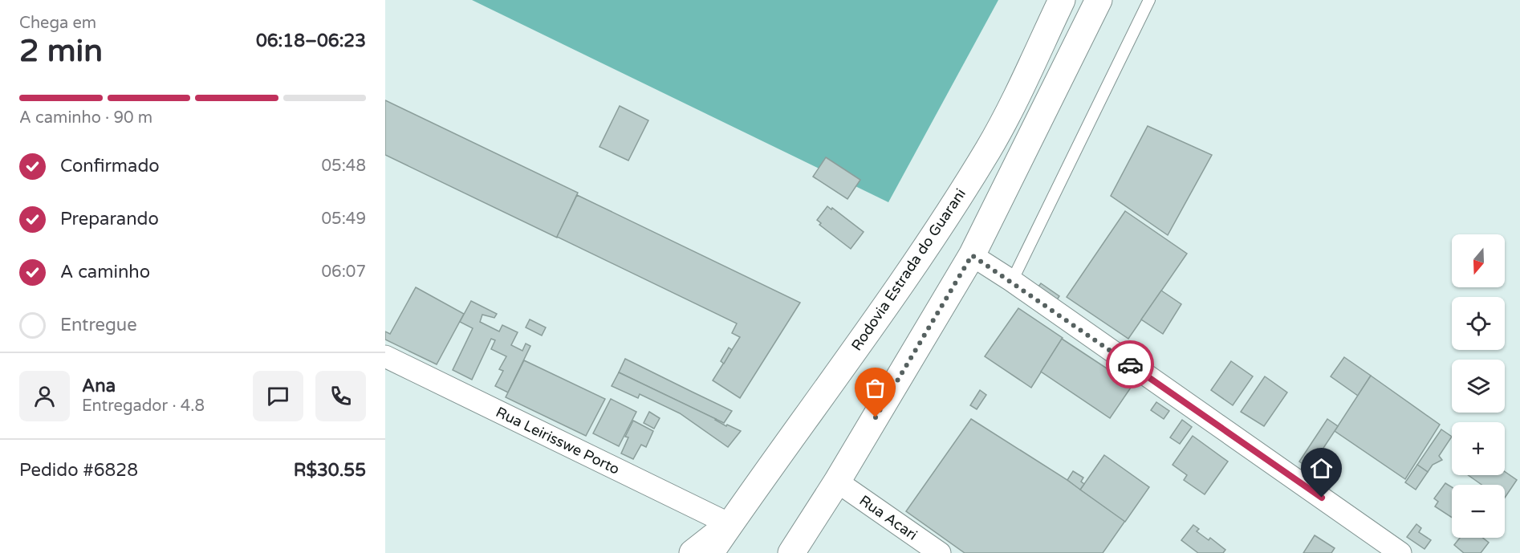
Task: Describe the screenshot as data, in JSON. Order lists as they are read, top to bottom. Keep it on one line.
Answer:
{"streets":{"main road":["Rodovia Estrada do Guarani"],"street":["Rua Leirisswe Porto","Rua Acari"]},"crossings":[["Rodovia Estrada do Guarani","Rua Leirisswe Porto"]],"north":"bottom","page":{"heading":["2 min","Chega em","06:18–06:23"],"panel":["Ana","Entregador · 4.8","Pedido #6828","R$30.55"],"bar":"A caminho · 90 m","list":[["Confirmado","05:48"],["Preparando","05:49"],["A caminho","06:07"],"Entregue"],"map_buttons":["+","−"]}}
